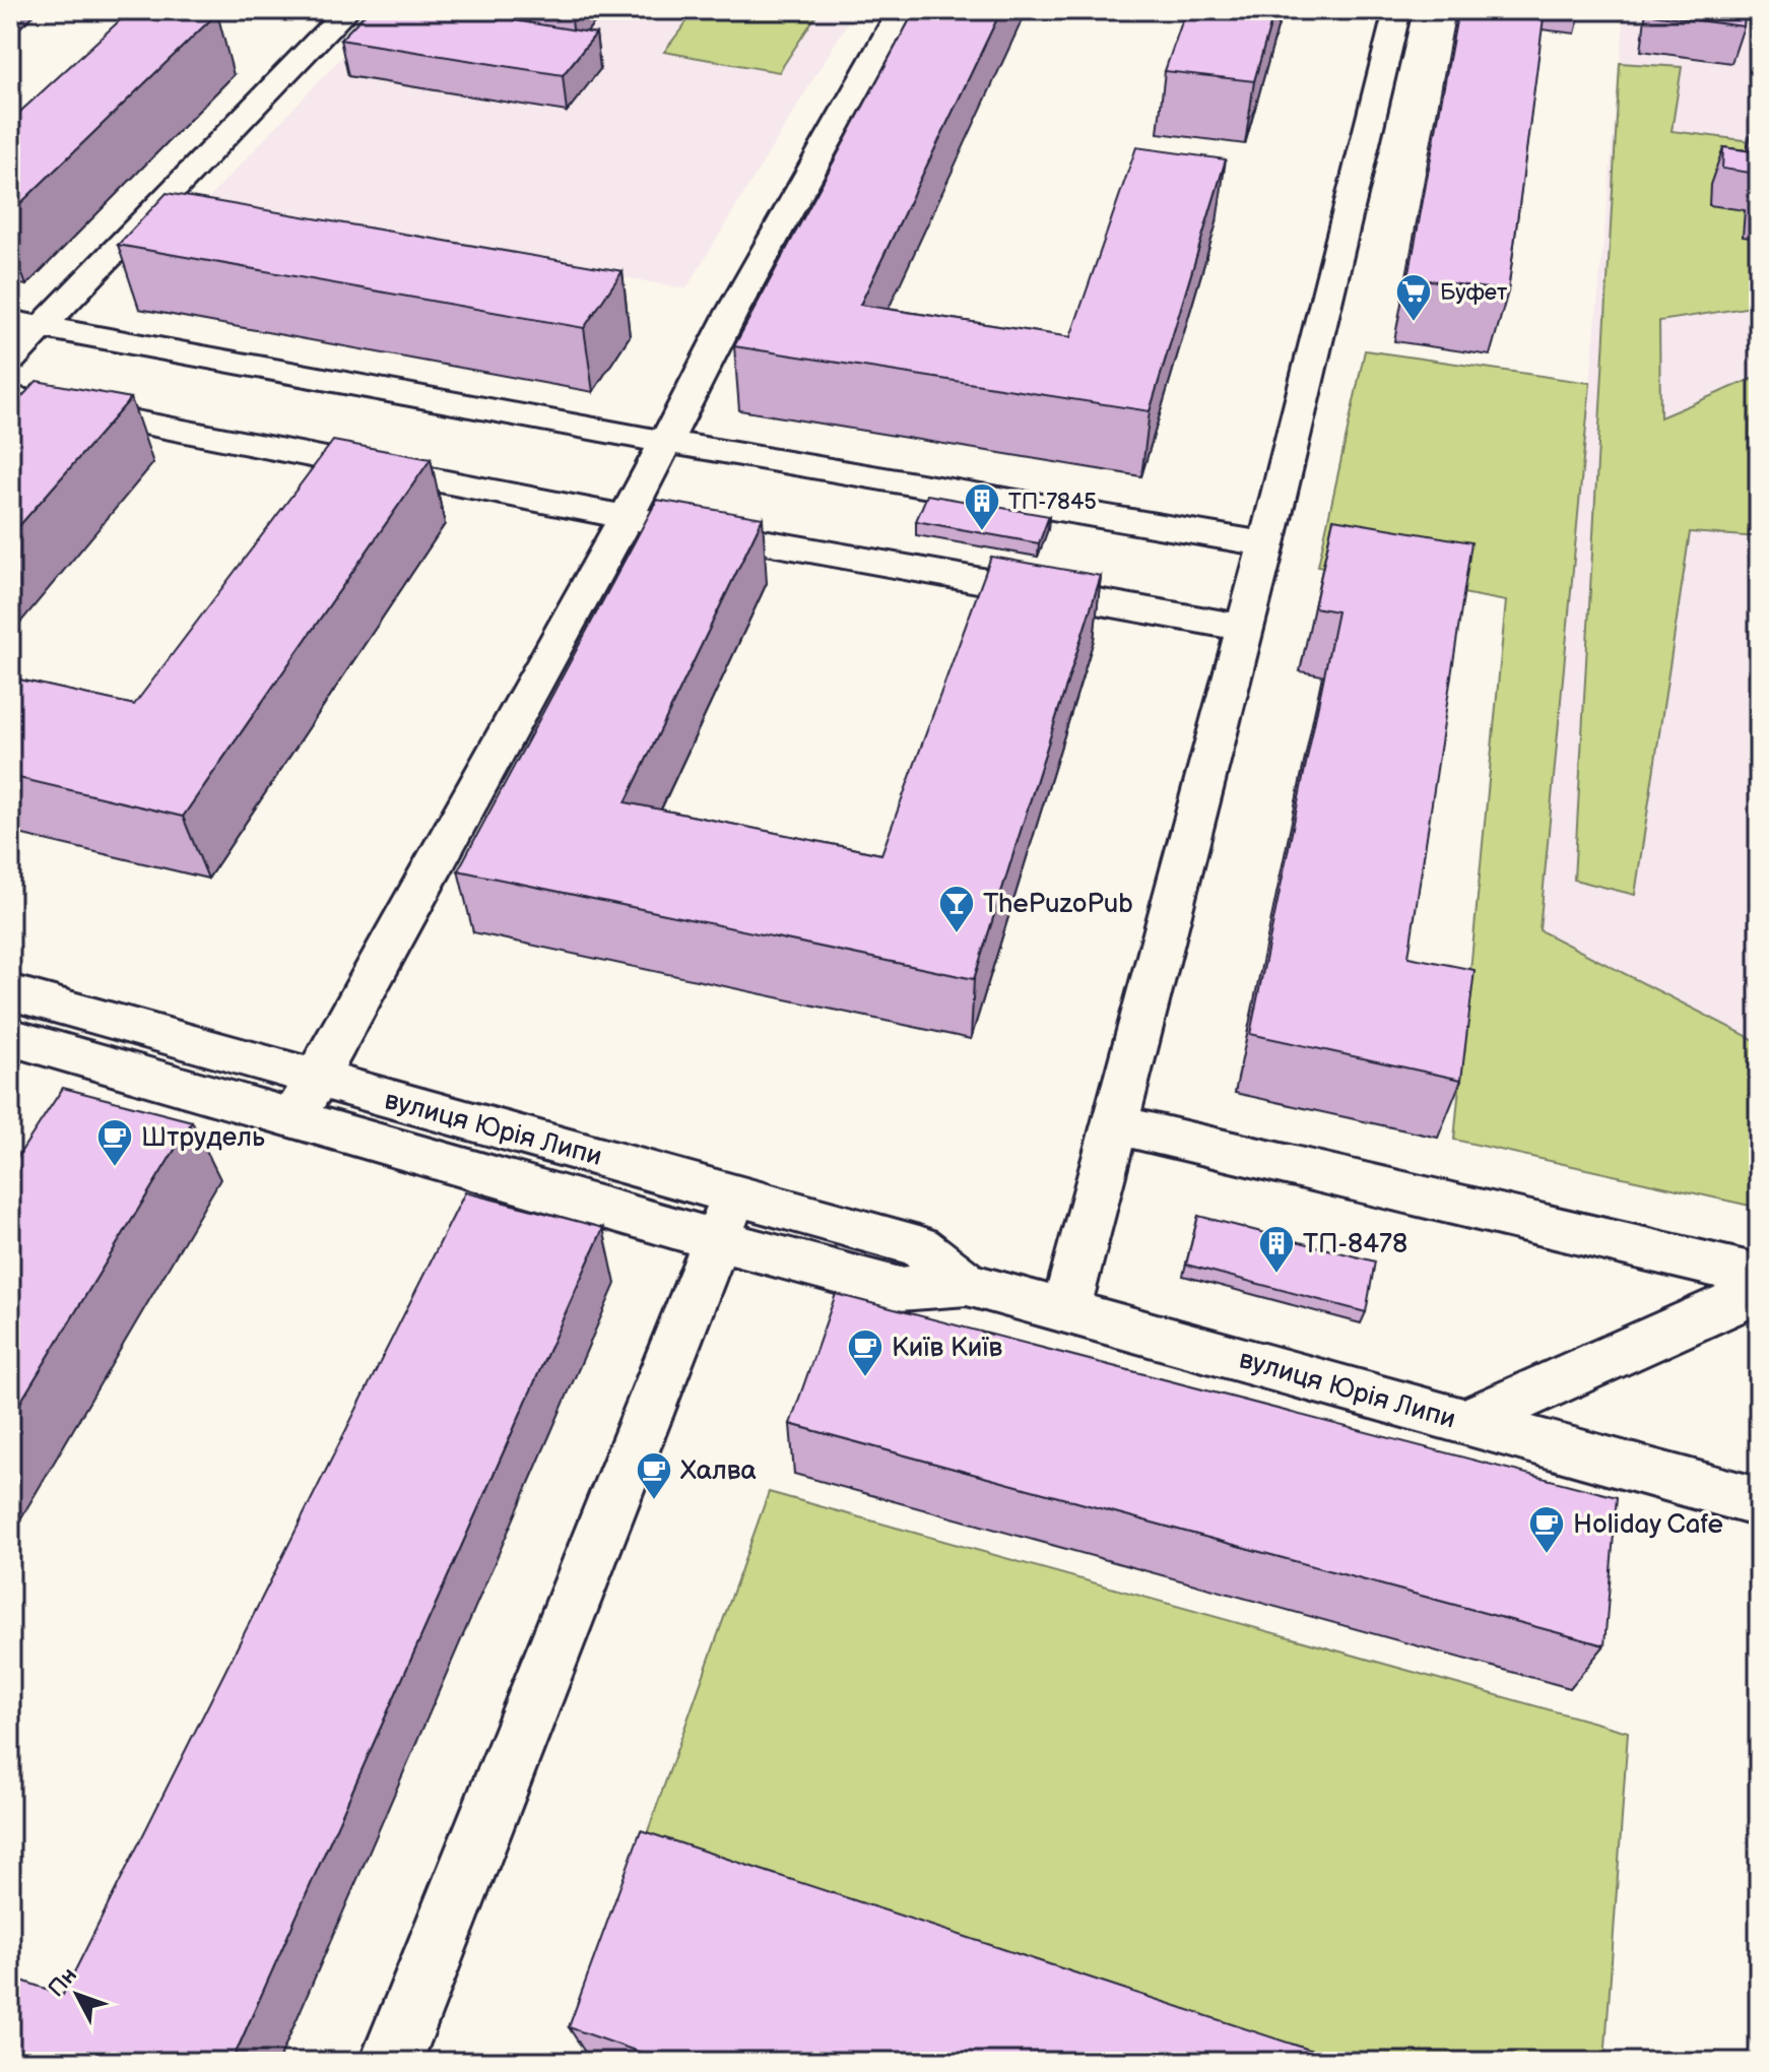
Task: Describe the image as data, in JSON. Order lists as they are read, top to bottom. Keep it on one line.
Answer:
{"streets":{"street":["вулиця Юрія Липи"]},"places":{"supermarket":["Буфет"],"building":["ТП-7845","ТП-8478"],"bar":["ThePuzoPub"],"cafe":["Штрудель","Київ Київ","Халва","Holiday Cafe"]},"north":"top left"}
